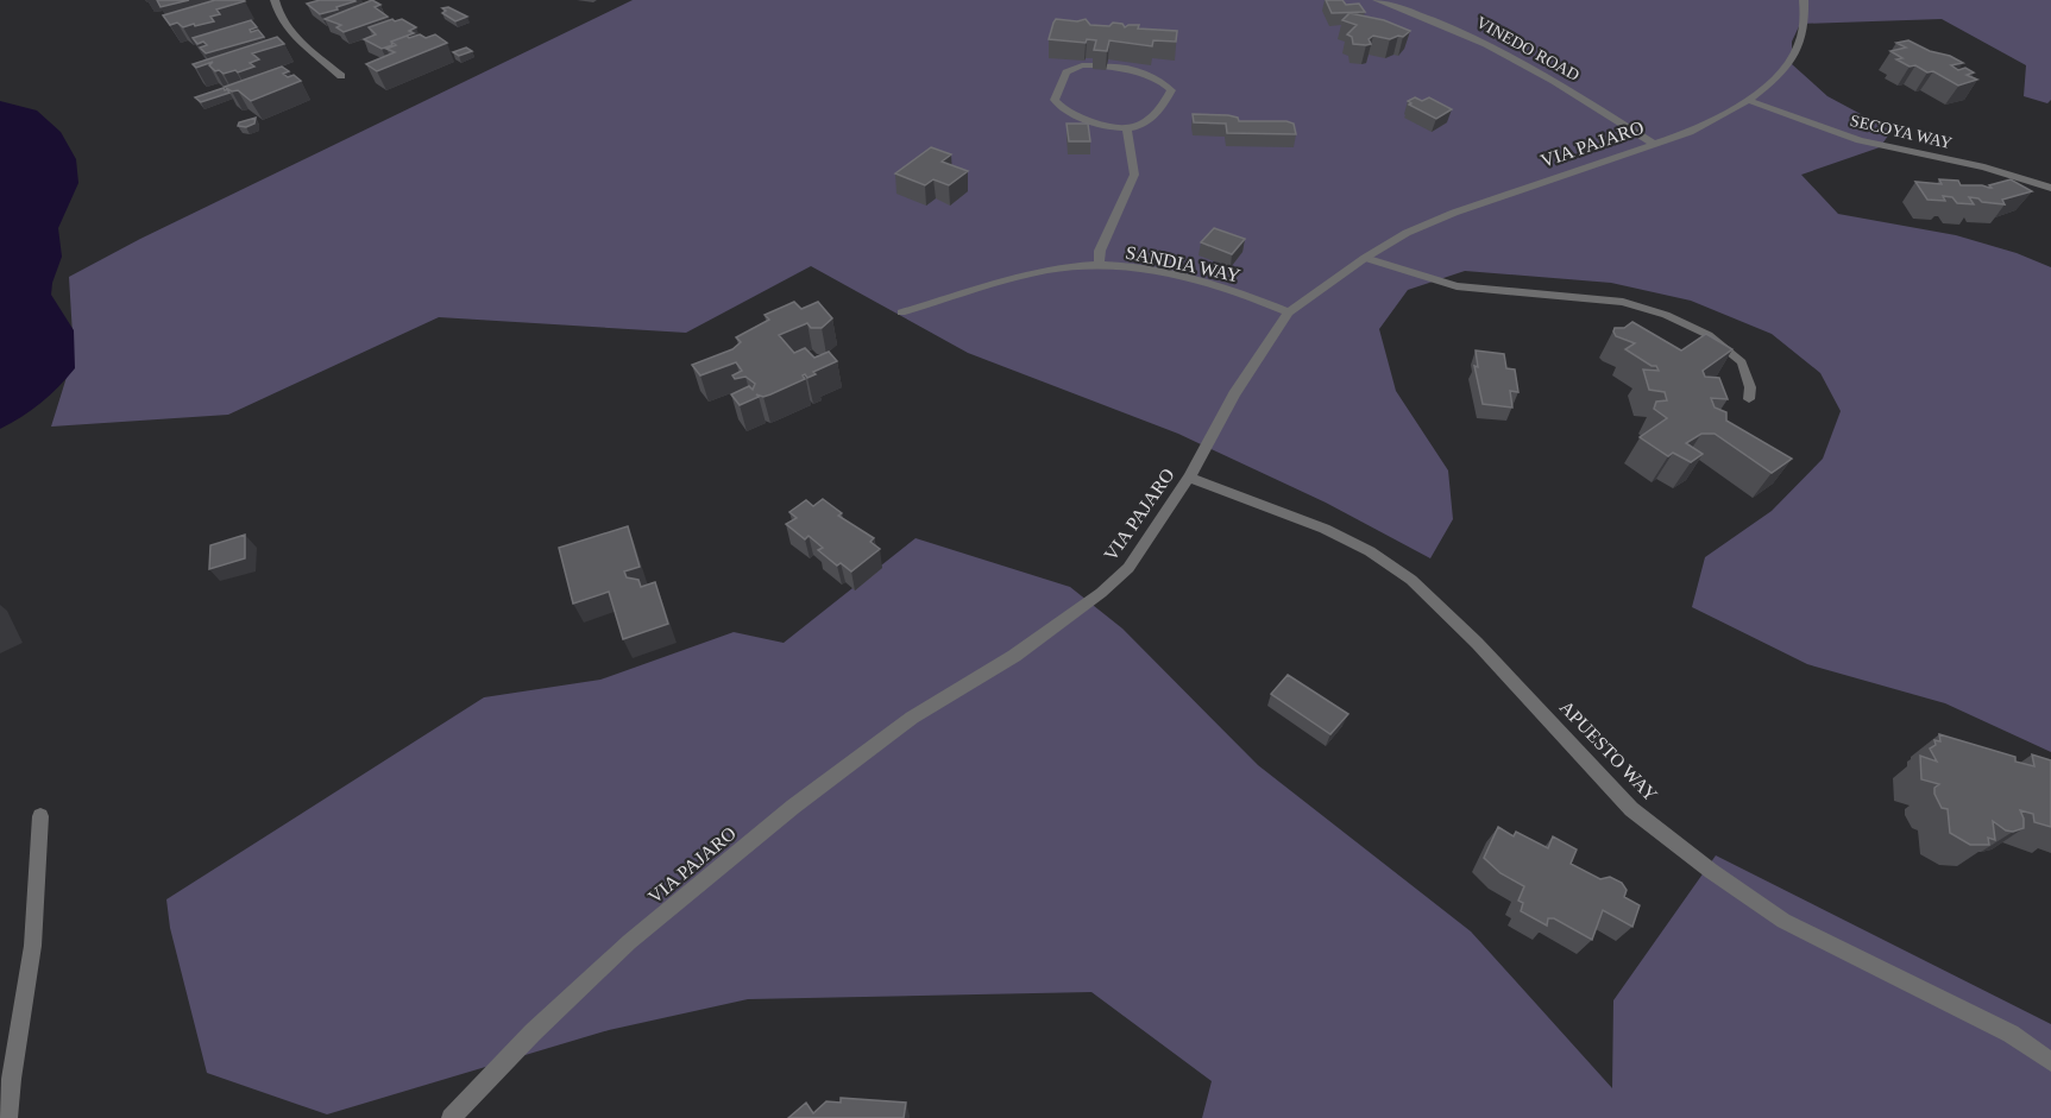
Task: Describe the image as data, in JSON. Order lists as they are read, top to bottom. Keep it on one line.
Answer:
{"streets":{"street":["VINEDO ROAD","SECOYA WAY","VIA PAJARO","SANDIA WAY","APUESTO WAY"]},"crossings":[["VINEDO ROAD","VIA PAJARO"],["SECOYA WAY","VIA PAJARO"],["VIA PAJARO","SANDIA WAY"],["VIA PAJARO","APUESTO WAY"]]}
